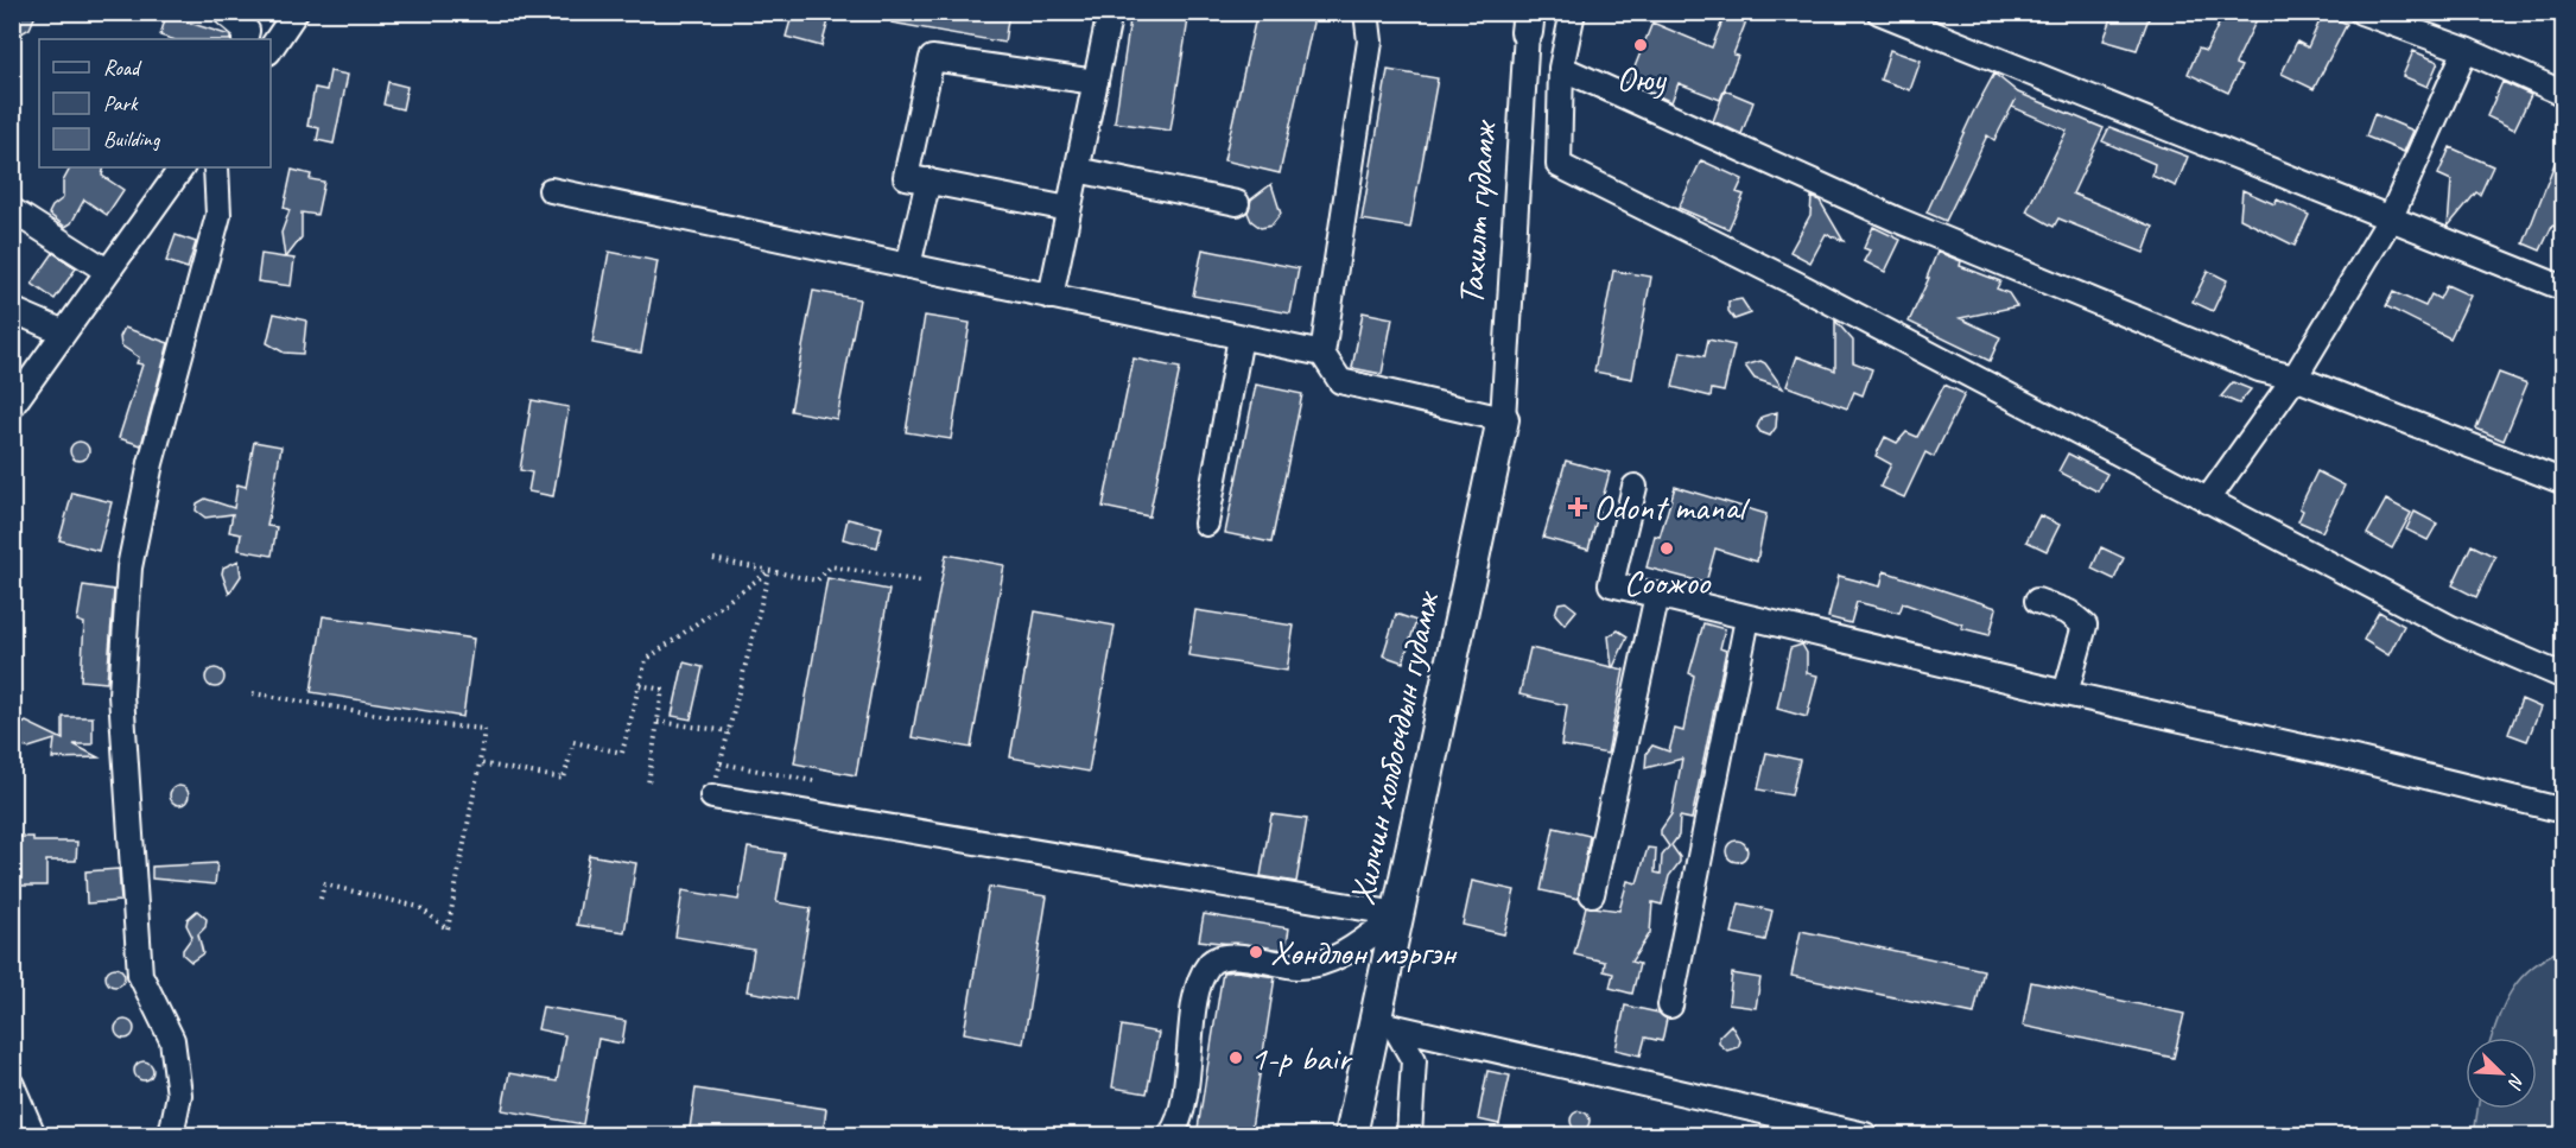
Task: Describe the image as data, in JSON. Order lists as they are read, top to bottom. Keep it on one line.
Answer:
{"streets":{"main road":["Хилчин холбоочдын гудамж"],"street":["Тахилт гудамж"]},"crossings":[["Тахилт гудамж","Хилчин холбоочдын гудамж"]],"places":{"other":["Оюу","Соожоо","Хөндлөн мэргэн","1-p bair"],"health":["Odont manal"]},"legend":["Road","Park","Building"],"north":"bottom right"}
